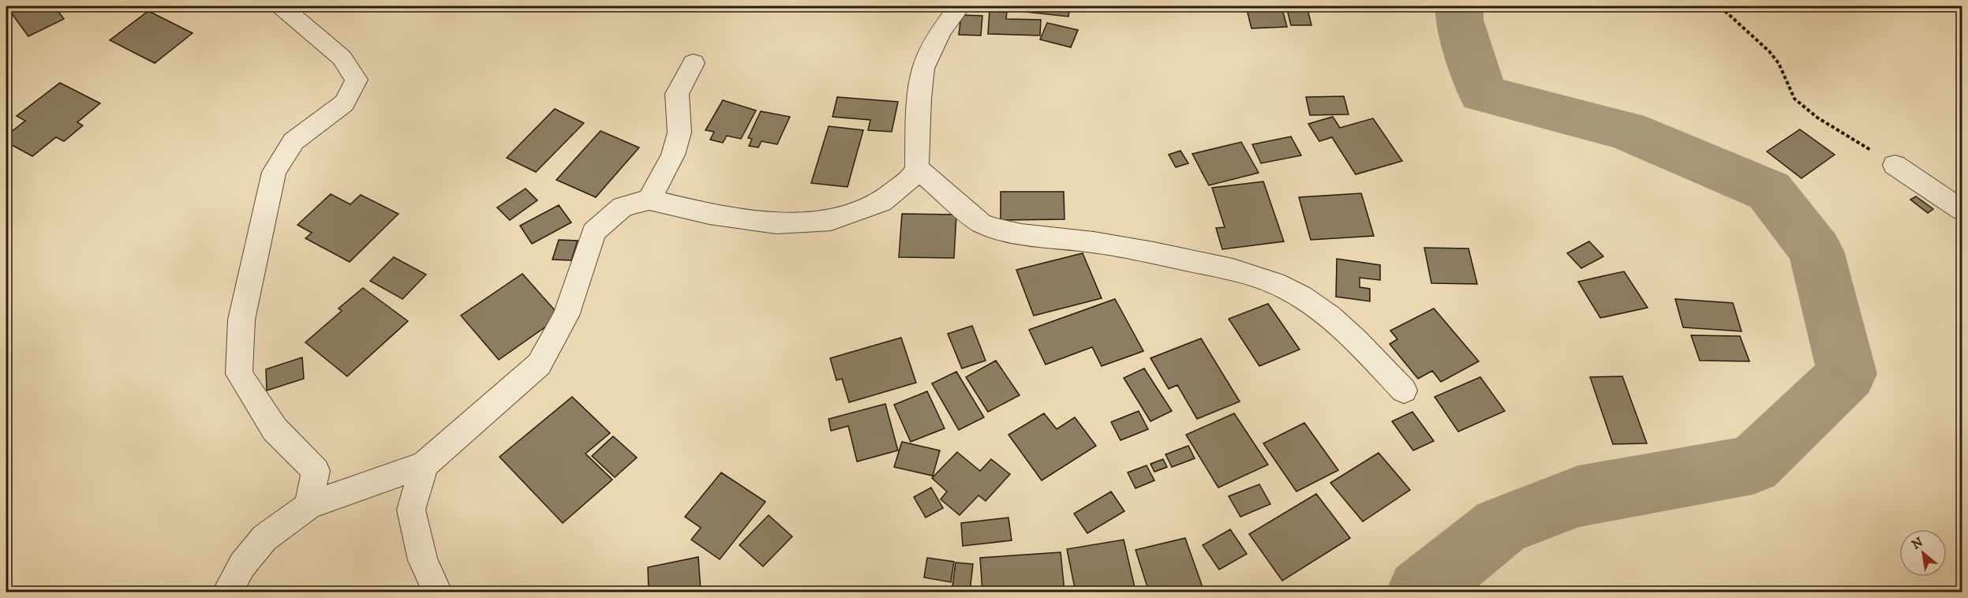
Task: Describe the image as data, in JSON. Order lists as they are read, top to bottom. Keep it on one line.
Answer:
{"north":"top left"}
